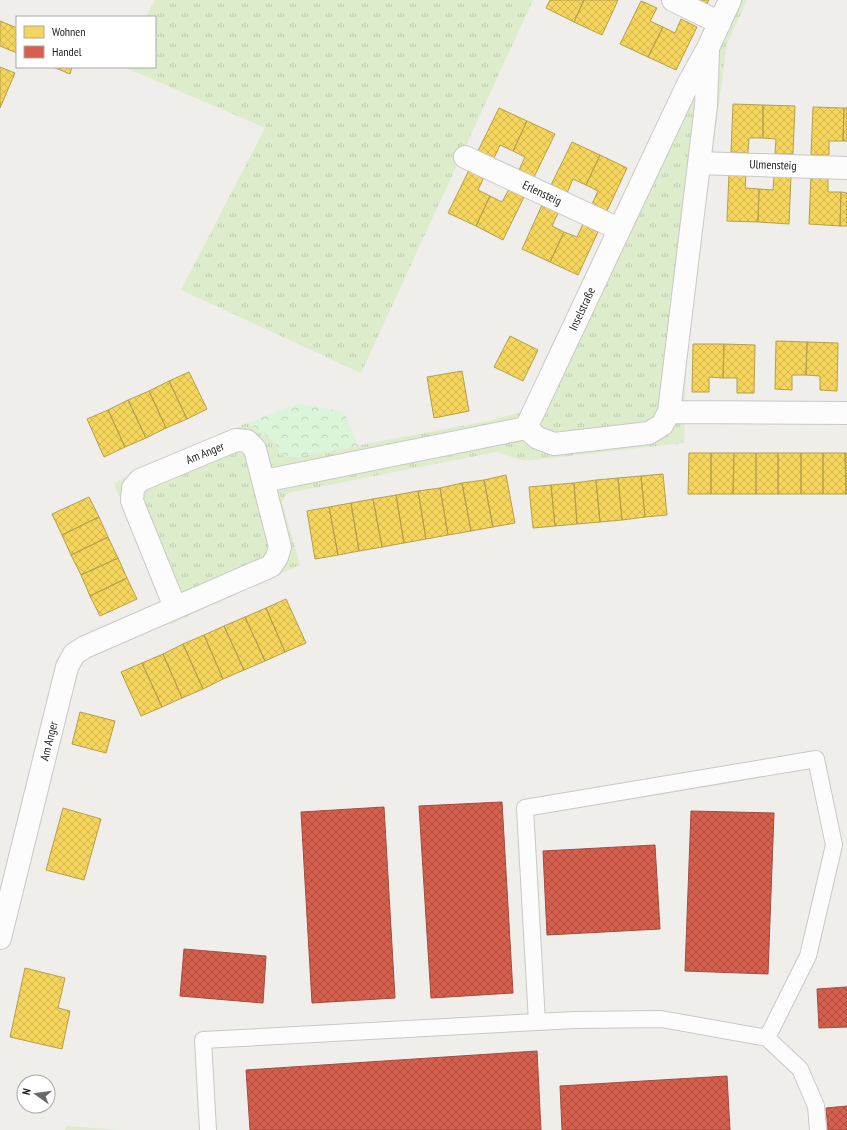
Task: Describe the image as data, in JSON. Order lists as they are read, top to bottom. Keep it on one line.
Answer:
{"streets":{"street":["Ulmensteig","Erlensteig","Inselstraße","Am Anger"]},"crossings":[["Ulmensteig","Inselstraße"],["Erlensteig","Inselstraße"]],"legend":["Wohnen","Handel"],"north":"left"}
